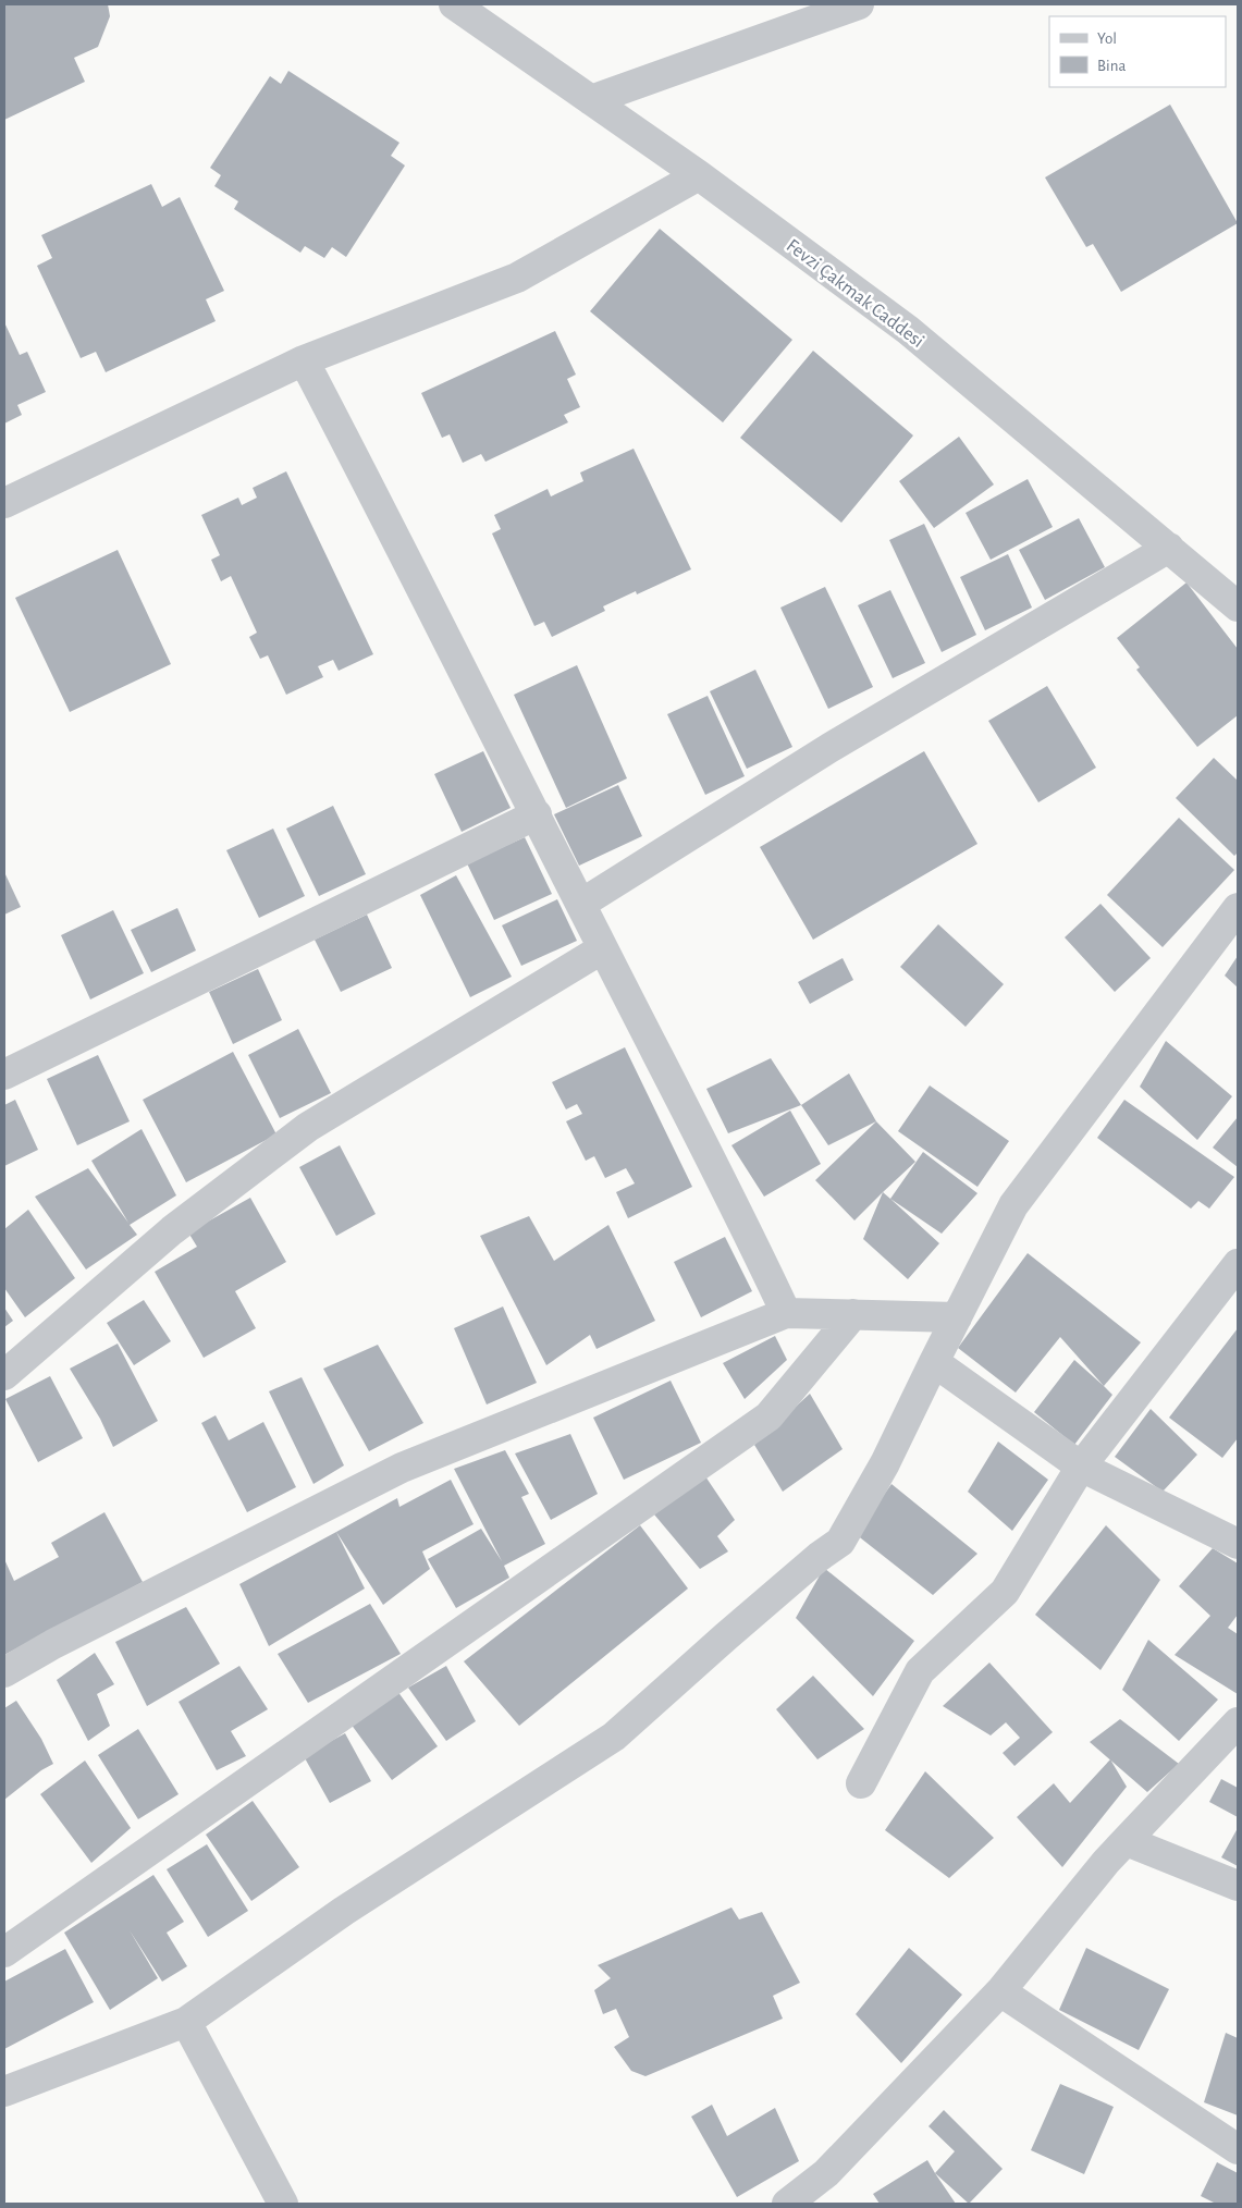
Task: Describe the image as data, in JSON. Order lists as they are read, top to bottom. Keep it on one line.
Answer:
{"streets":{"street":["Fevzi Çakmak Caddesi"]},"legend":["Yol","Bina"]}
